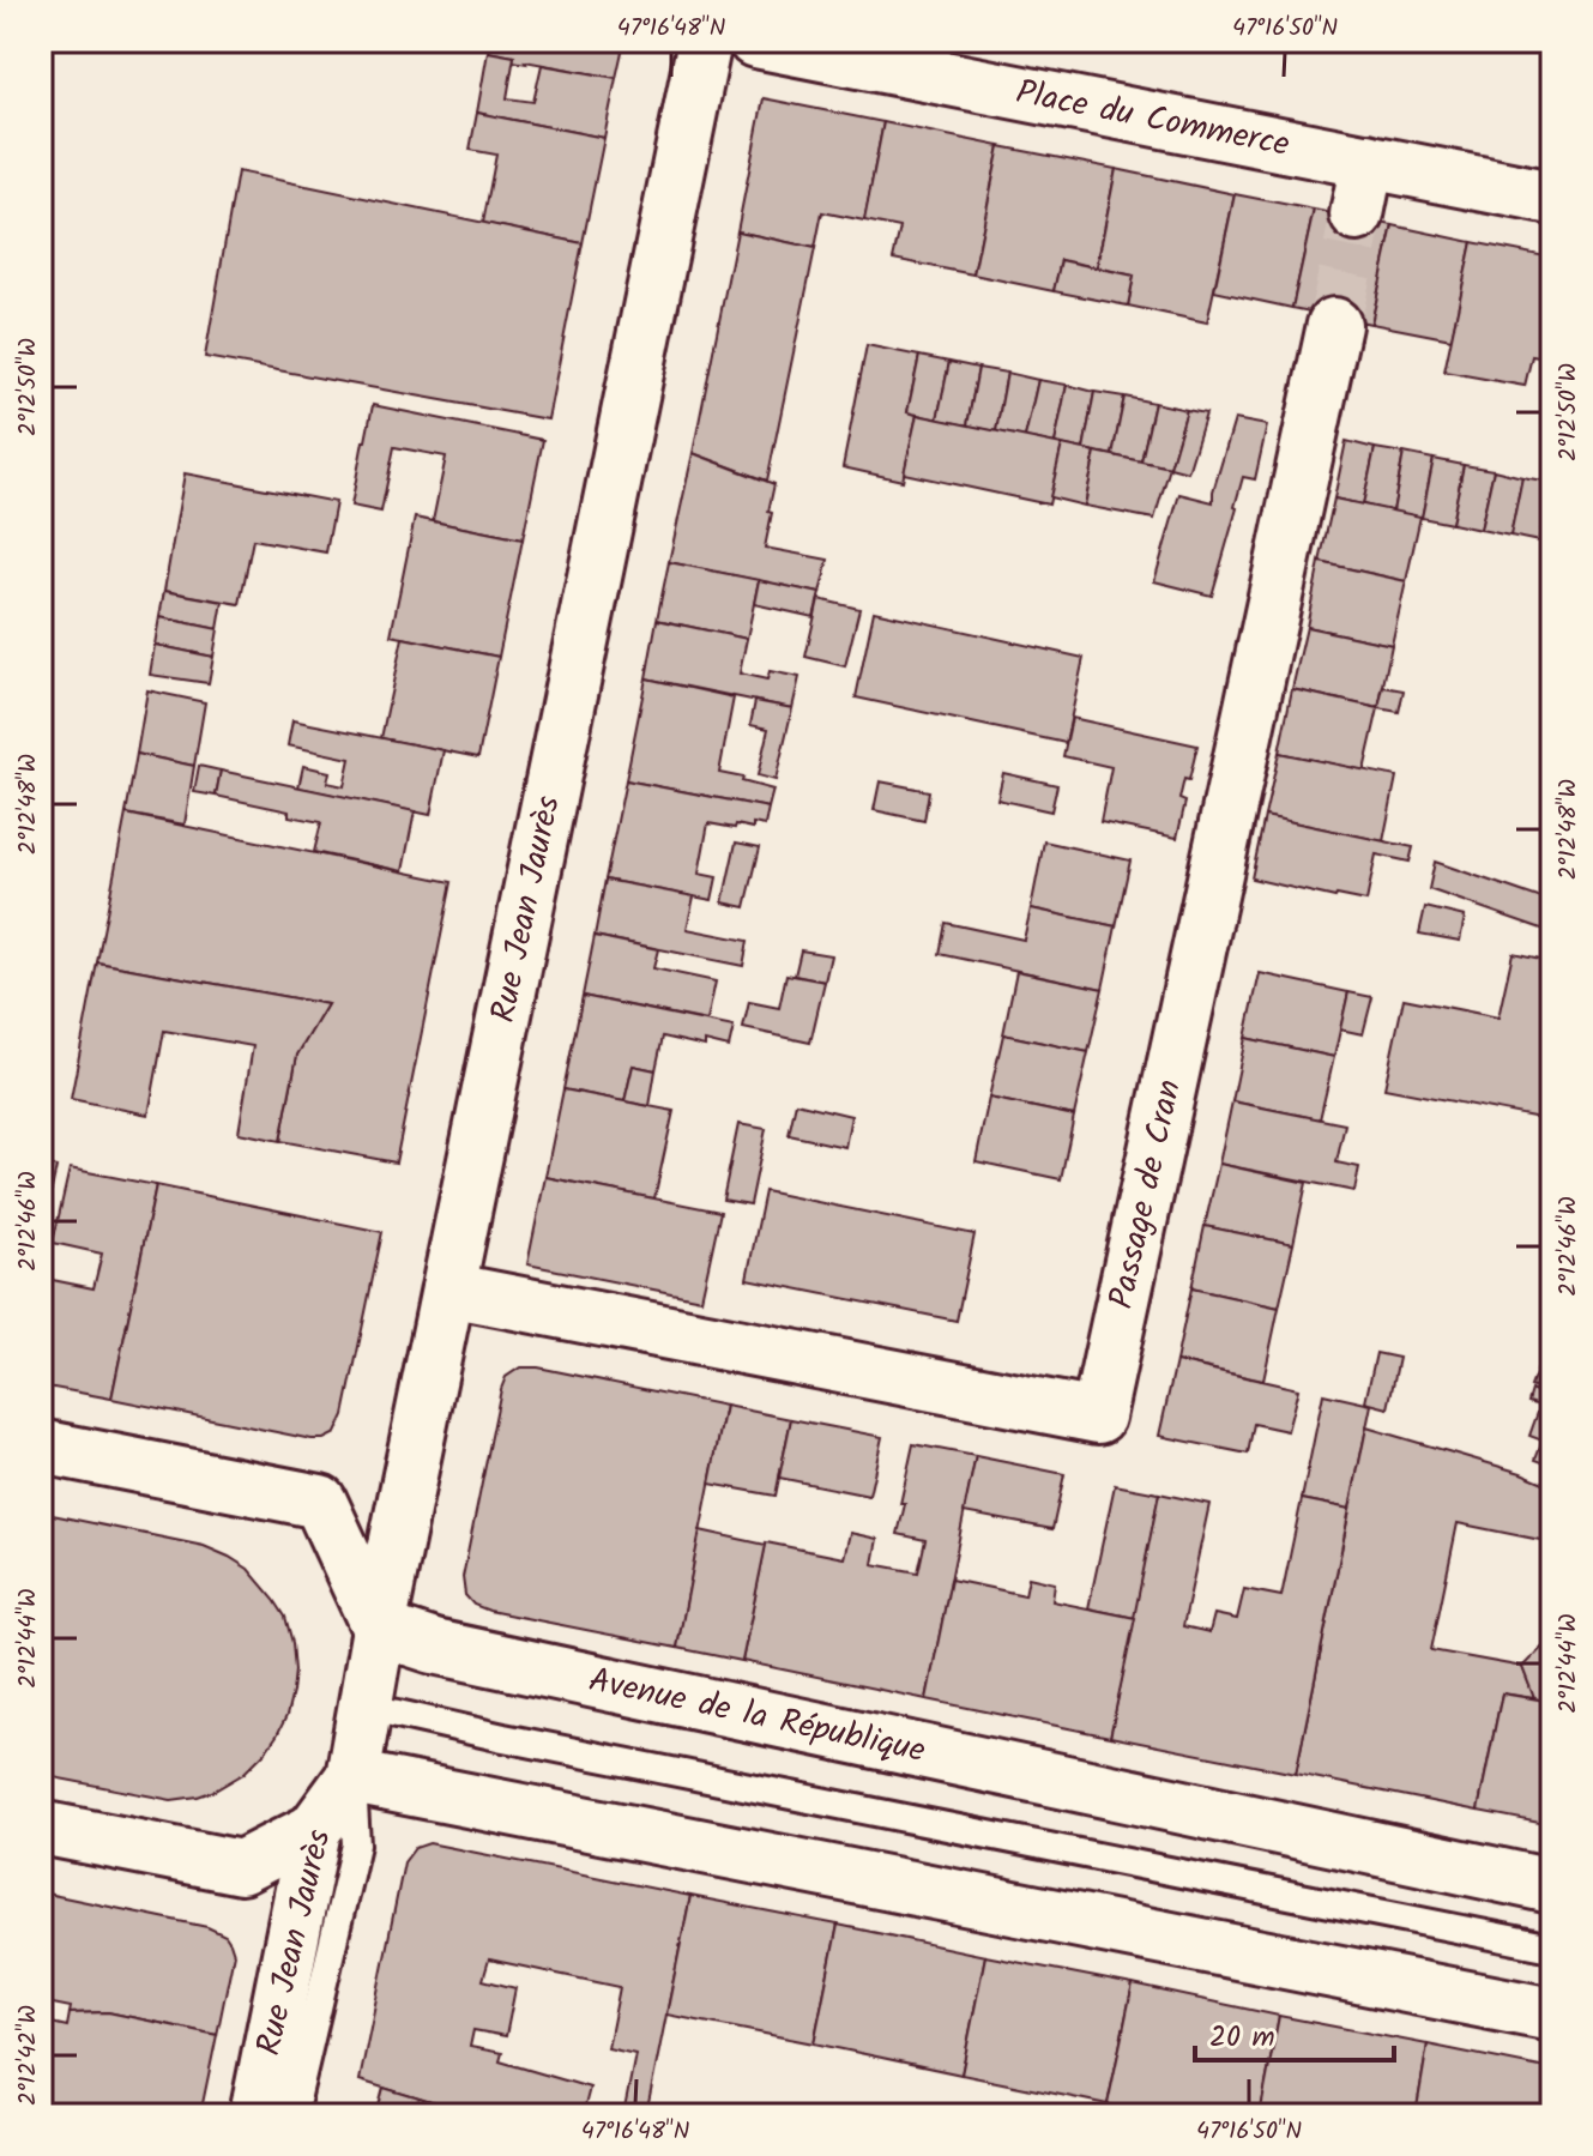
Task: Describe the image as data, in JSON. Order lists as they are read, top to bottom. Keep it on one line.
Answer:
{"streets":{"street":["Place du Commerce","Rue Jean Jaurès","Passage de Cran","Avenue de la République"]},"crossings":[["Rue Jean Jaurès","Passage de Cran"],["Rue Jean Jaurès","Avenue de la République"]],"scale_bar":"20 m","coordinates":["47°16'48\"N","47°16'50\"N","2°12'50\"W","2°12'48\"W","2°12'46\"W","2°12'44\"W","2°12'42\"W"]}
